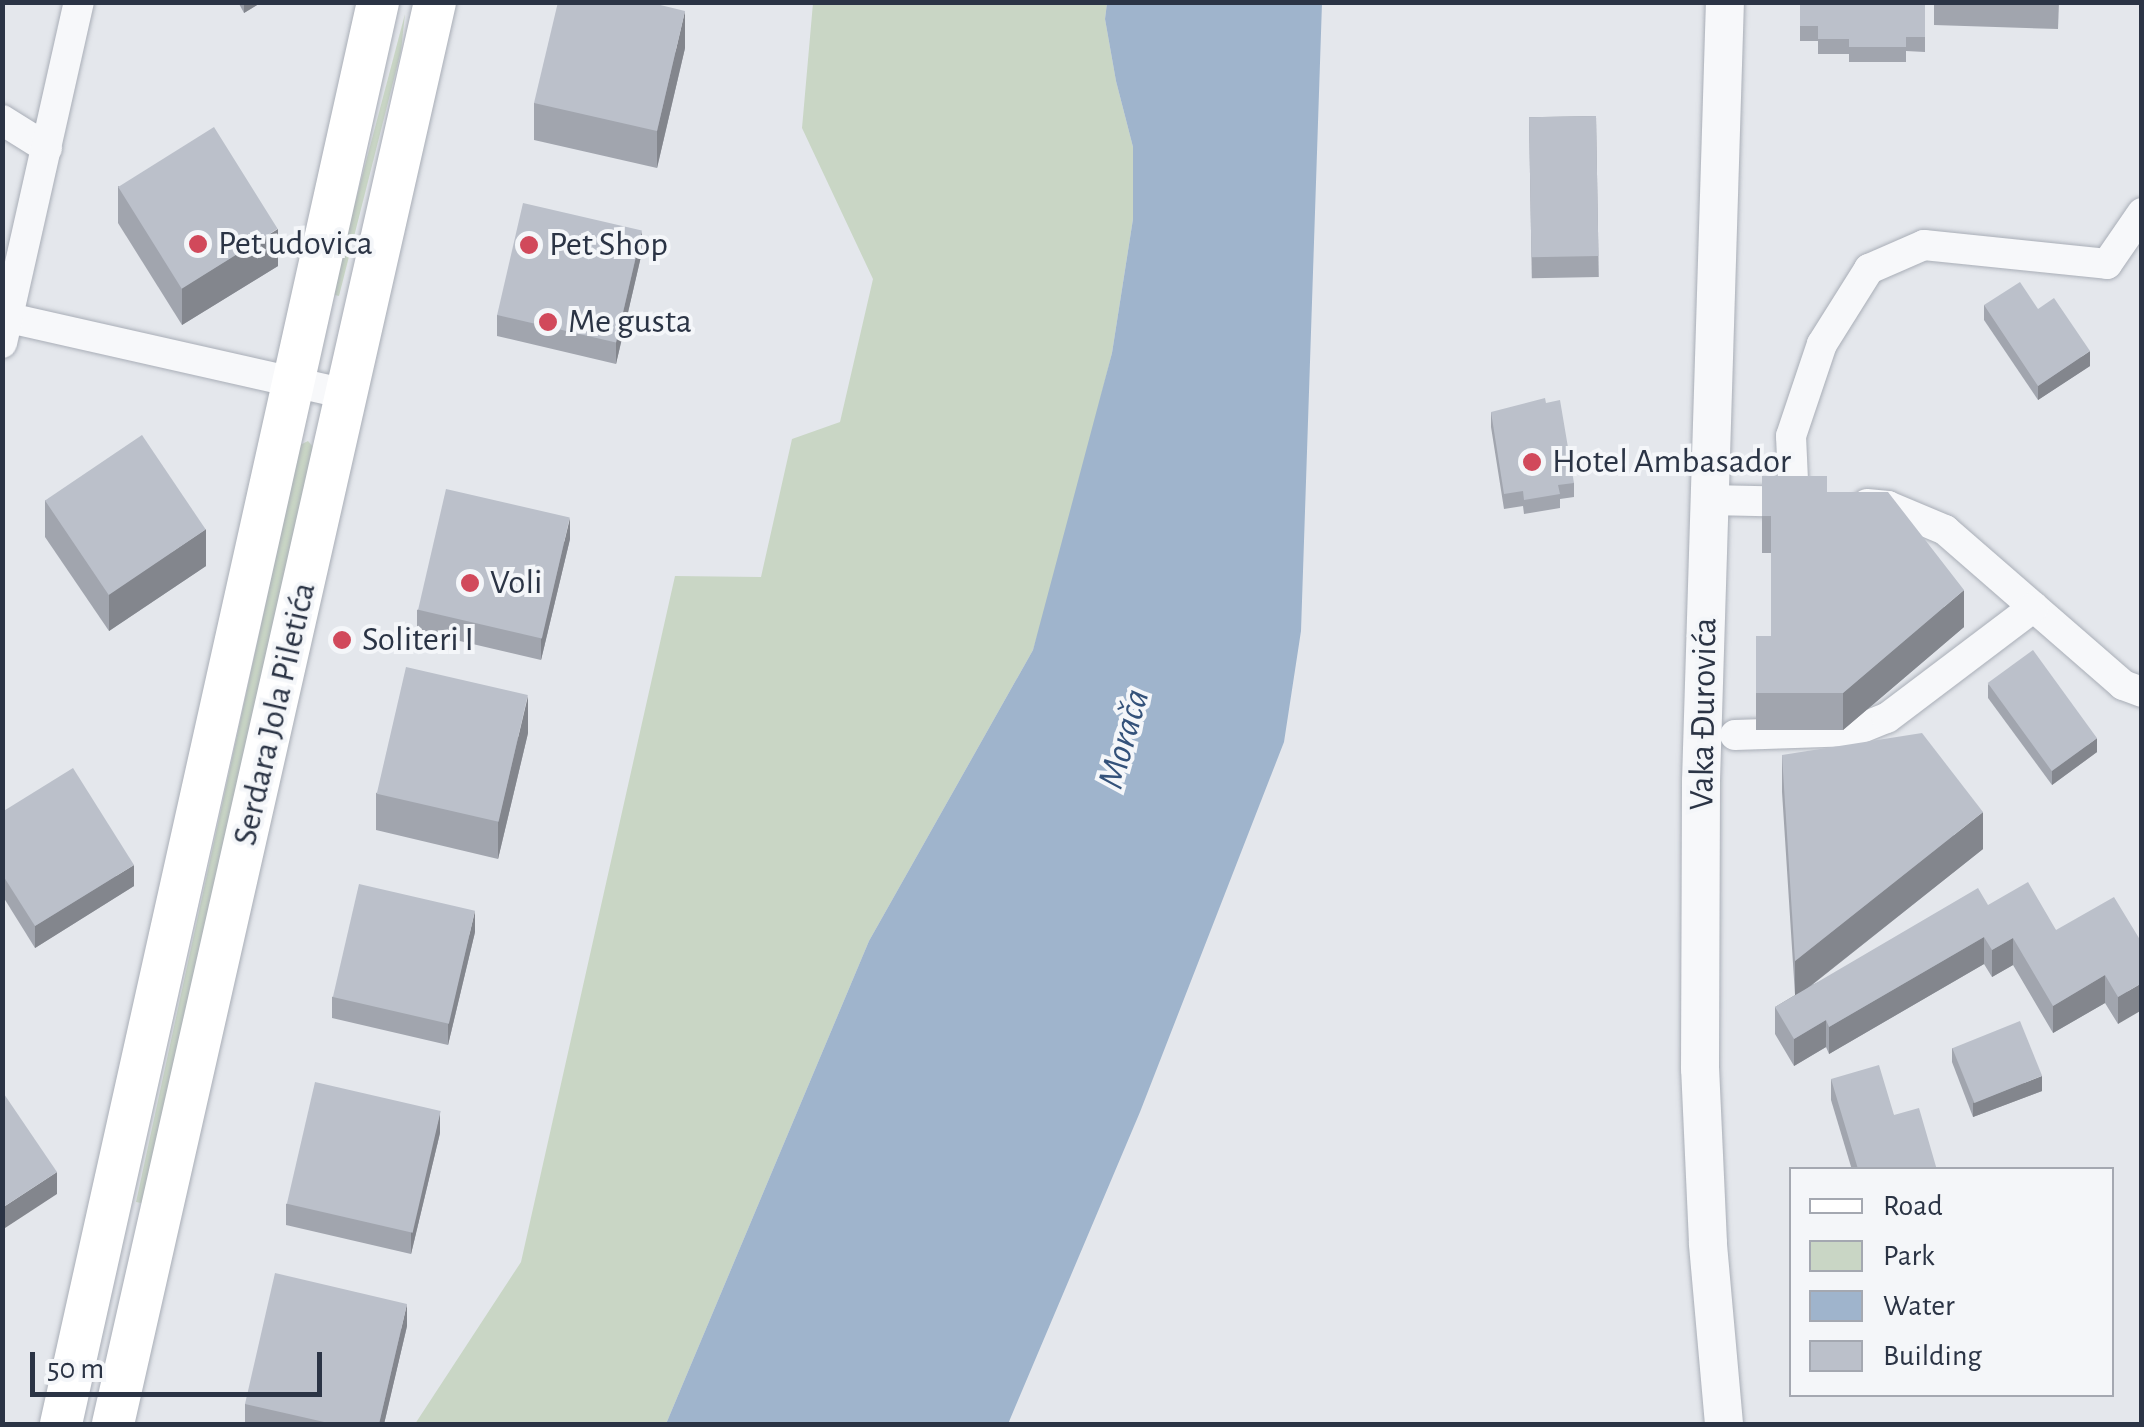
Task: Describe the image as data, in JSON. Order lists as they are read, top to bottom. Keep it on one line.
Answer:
{"streets":{"main road":["Serdara Jola Piletića"],"street":["Vaka Đurovića"]},"water":["Morača"],"places":["Pet udovica","Pet Shop","Me gusta","Hotel Ambasador","Voli","Soliteri I"],"legend":["Road","Park","Water","Building"],"scale_bar":"50 m"}
